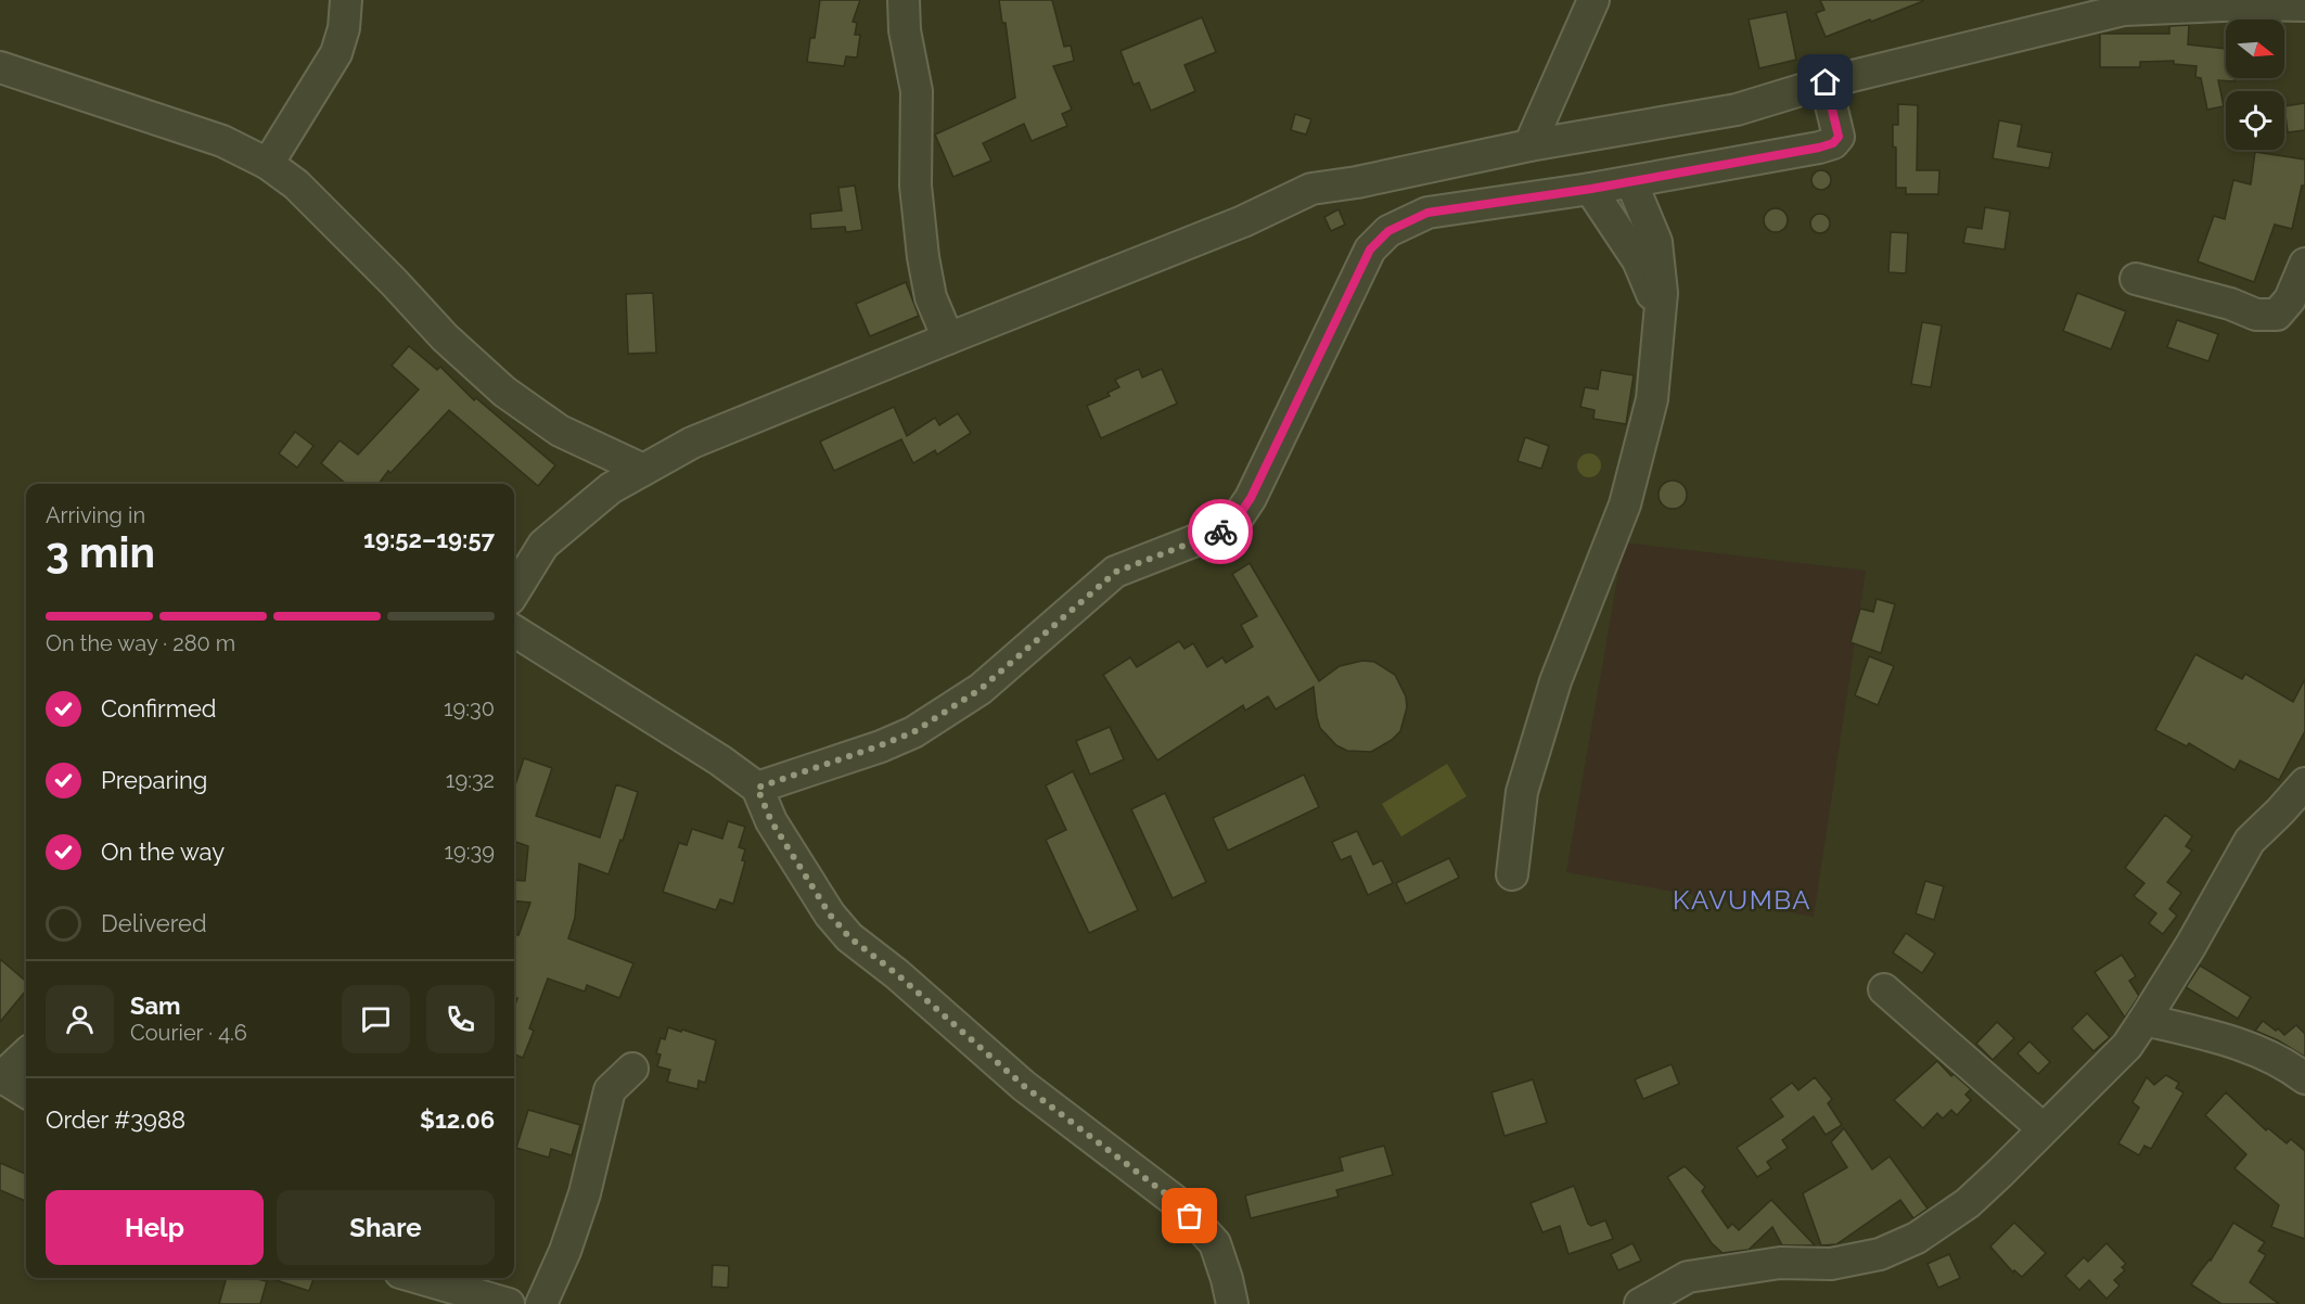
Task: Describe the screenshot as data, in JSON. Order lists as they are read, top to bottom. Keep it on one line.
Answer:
{"districts":["KAVUMBA"],"north":"right","page":{"heading":["3 min","Arriving in","19:52–19:57"],"panel":["Sam","Courier · 4.6","Order #3988","$12.06"],"bar":"On the way · 280 m","list":[["Confirmed","19:30"],["Preparing","19:32"],["On the way","19:39"],"Delivered"],"buttons":["Help","Share"]}}
